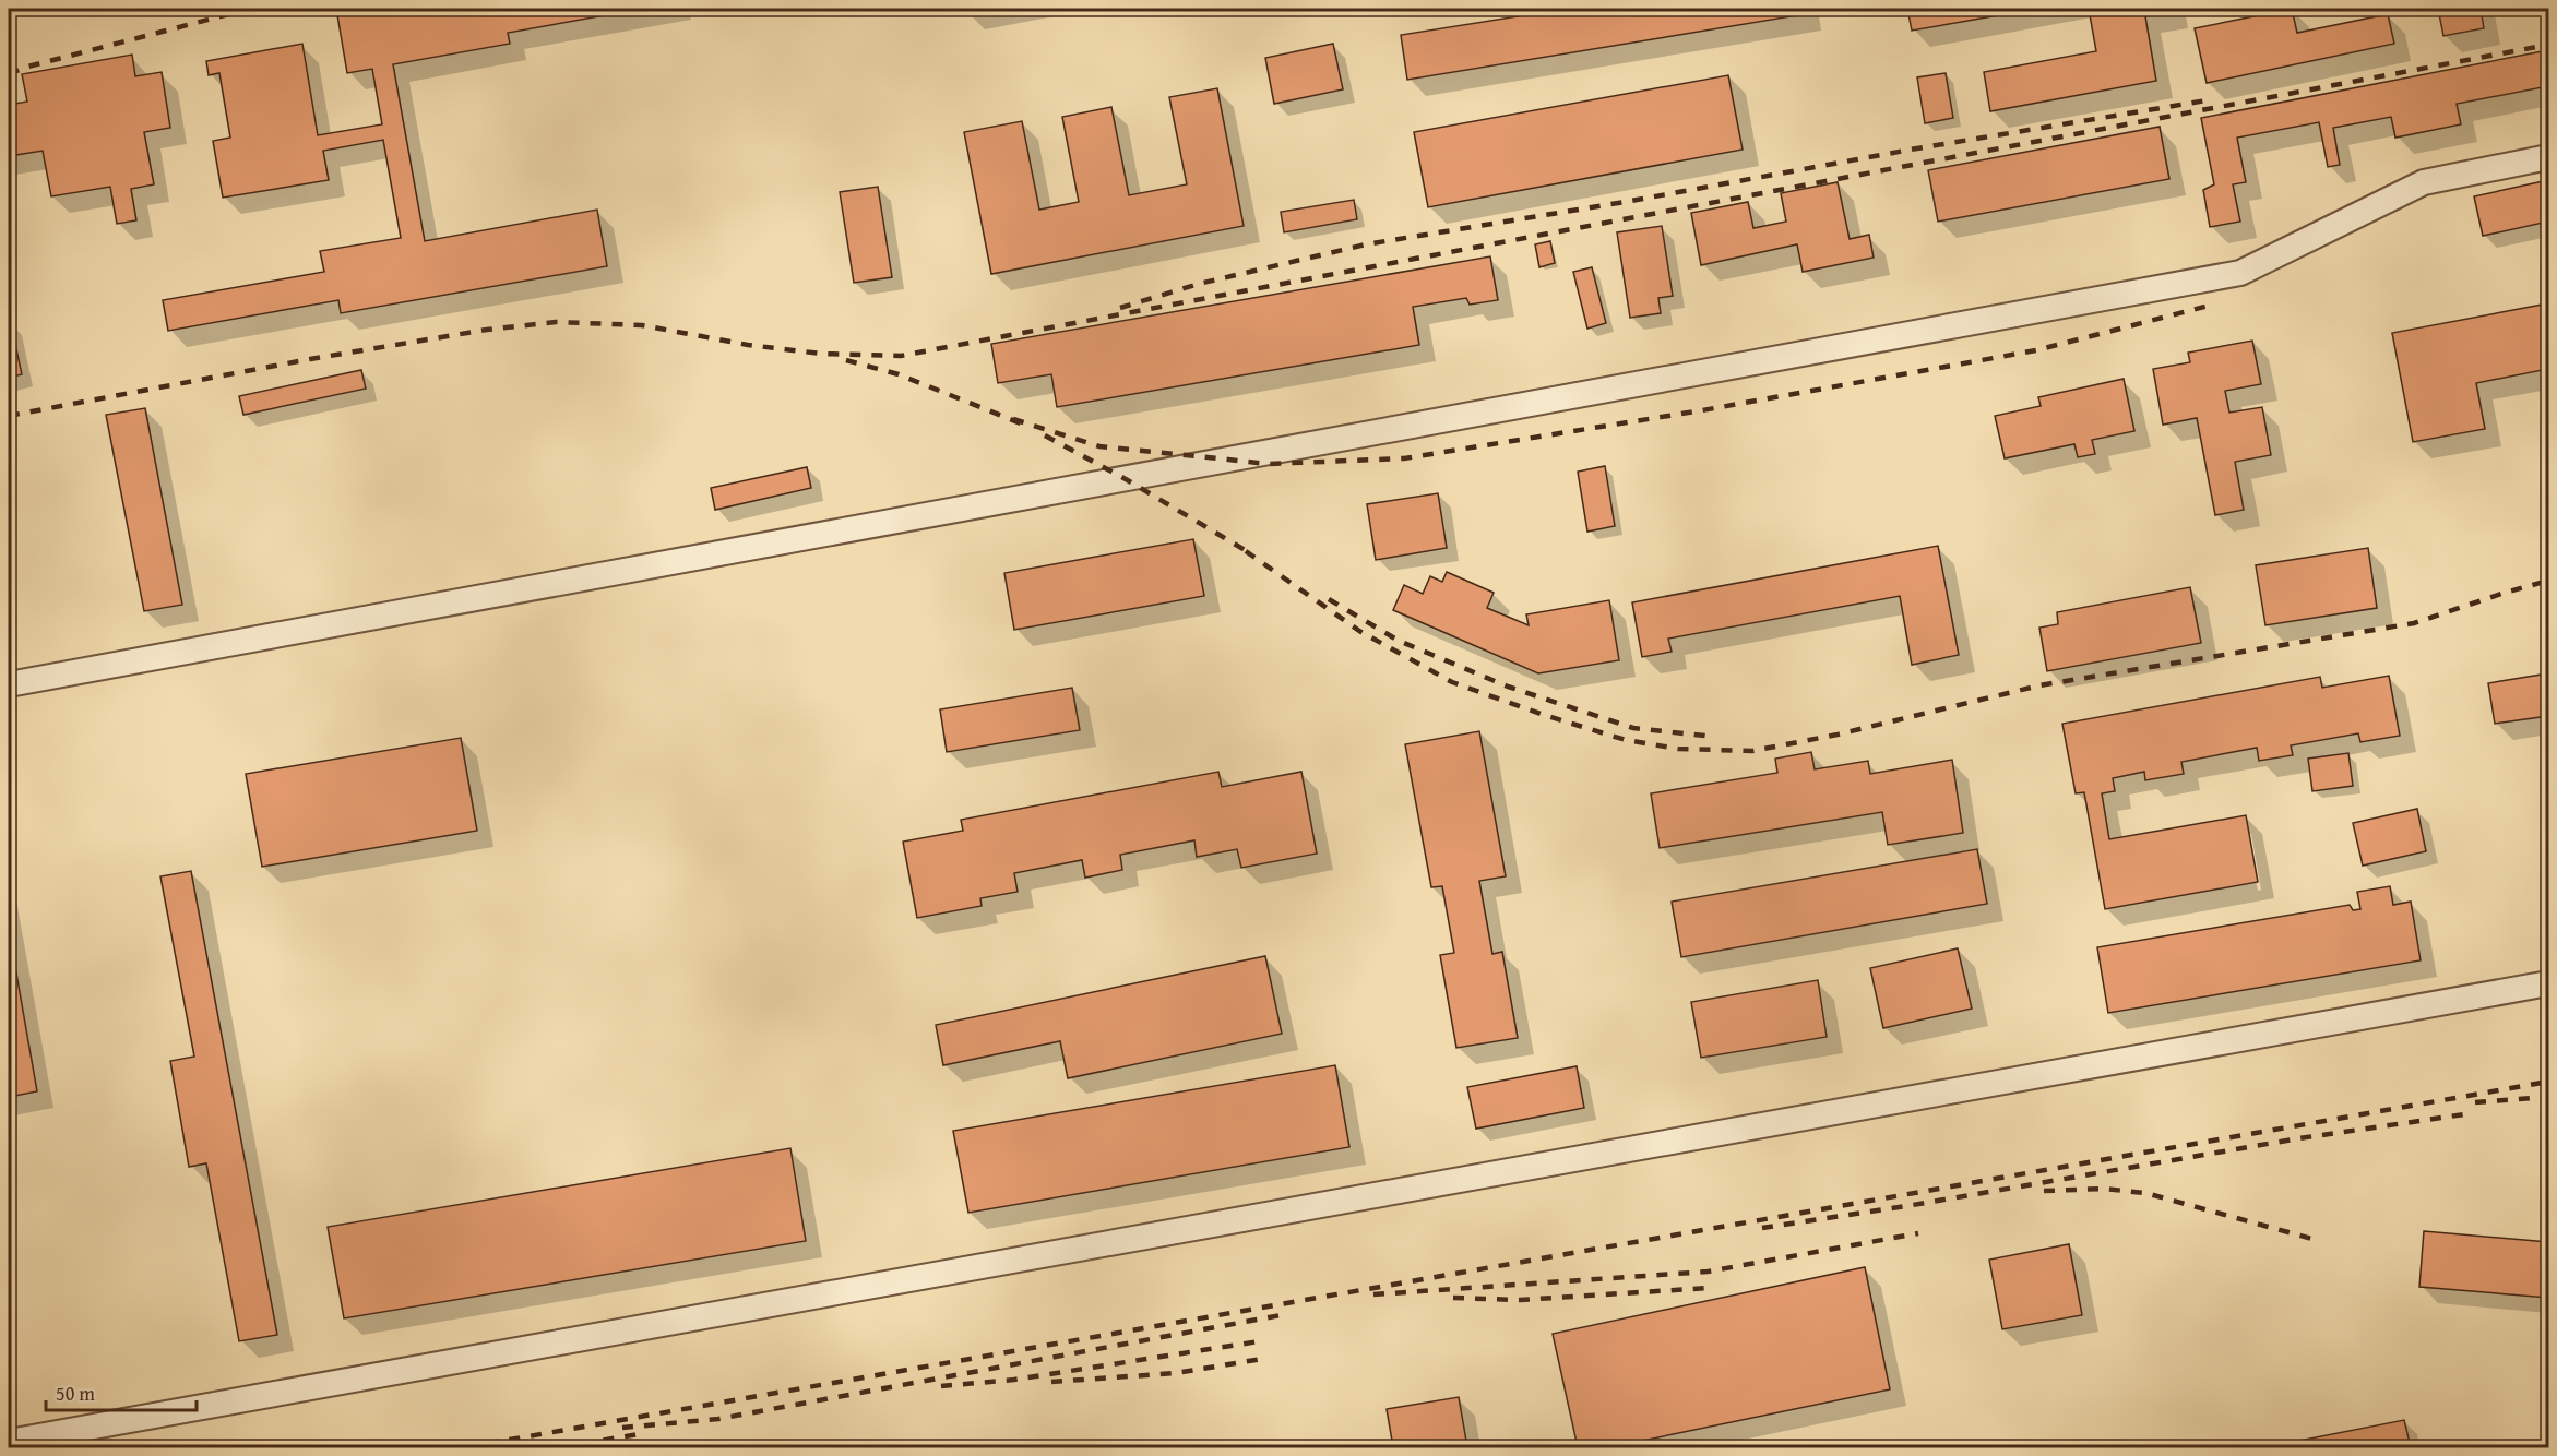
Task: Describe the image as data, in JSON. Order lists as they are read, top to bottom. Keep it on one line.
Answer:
{"scale_bar":"50 m"}
